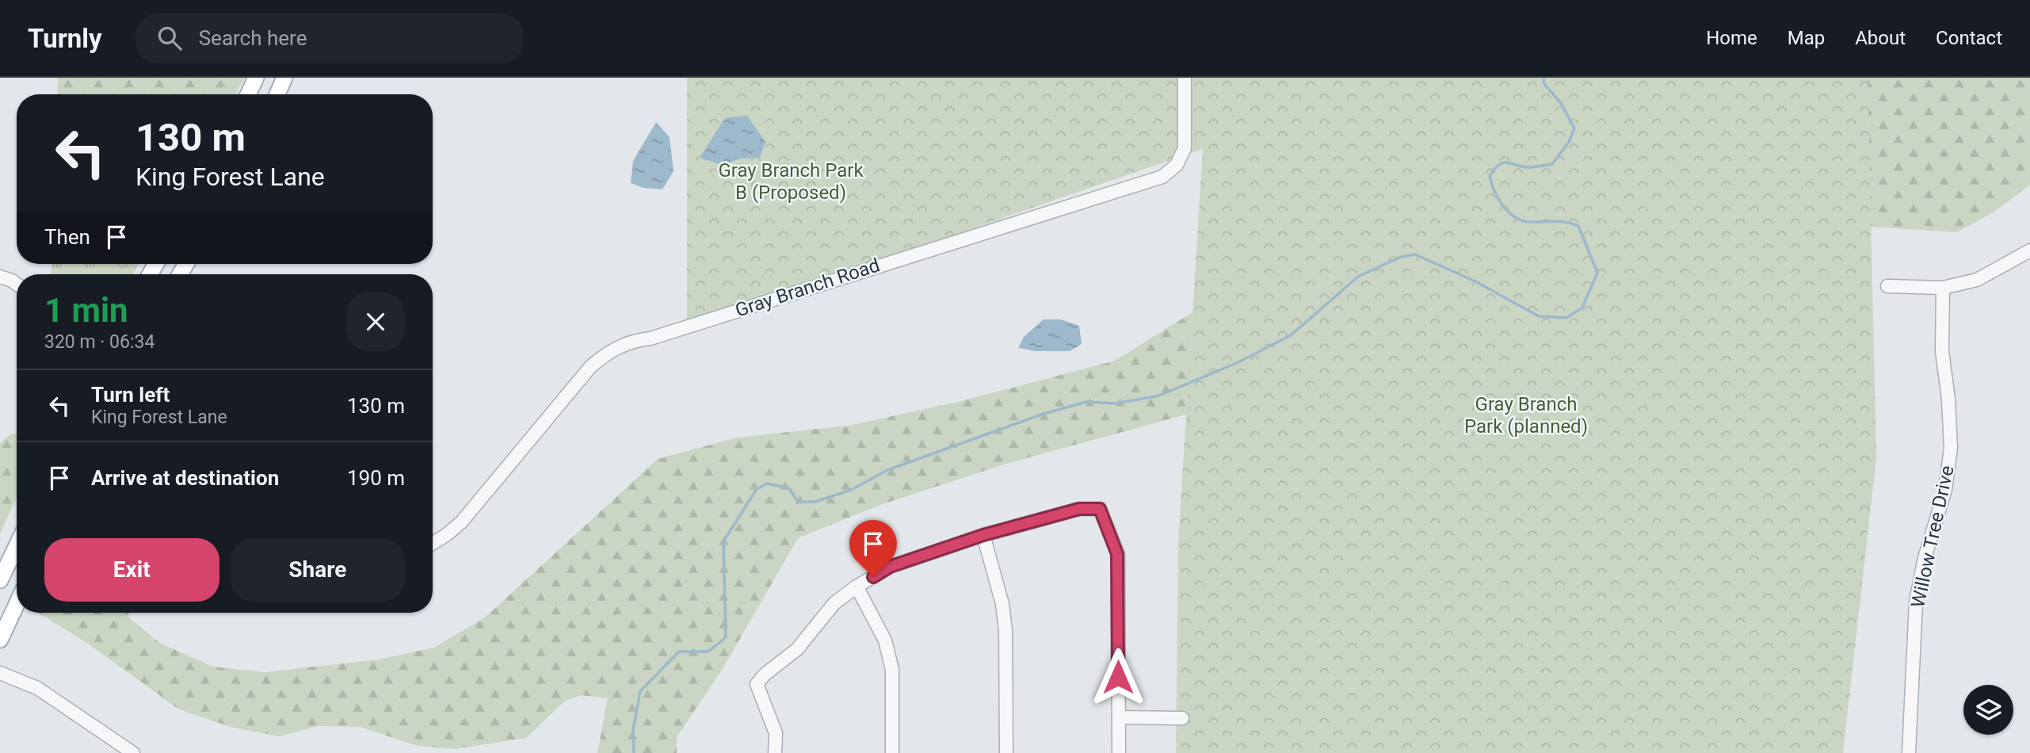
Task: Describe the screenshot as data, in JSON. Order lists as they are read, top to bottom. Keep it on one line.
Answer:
{"streets":{"street":["Gray Branch Road","Willow Tree Drive"]},"parks":["Gray Branch Park B (Proposed)","Gray Branch Park (planned)"],"page":{"header":"Turnly","search":"Search here","nav":["Home","Map","About","Contact"],"turn":["130 m","King Forest Lane"],"then":"Then","heading":["1 min","320 m · 06:34"],"list":[{"name":"Turn left","note":"King Forest Lane","value":"130 m"},{"name":"Arrive at destination","value":"190 m"}],"buttons":["Exit","Share"]}}
